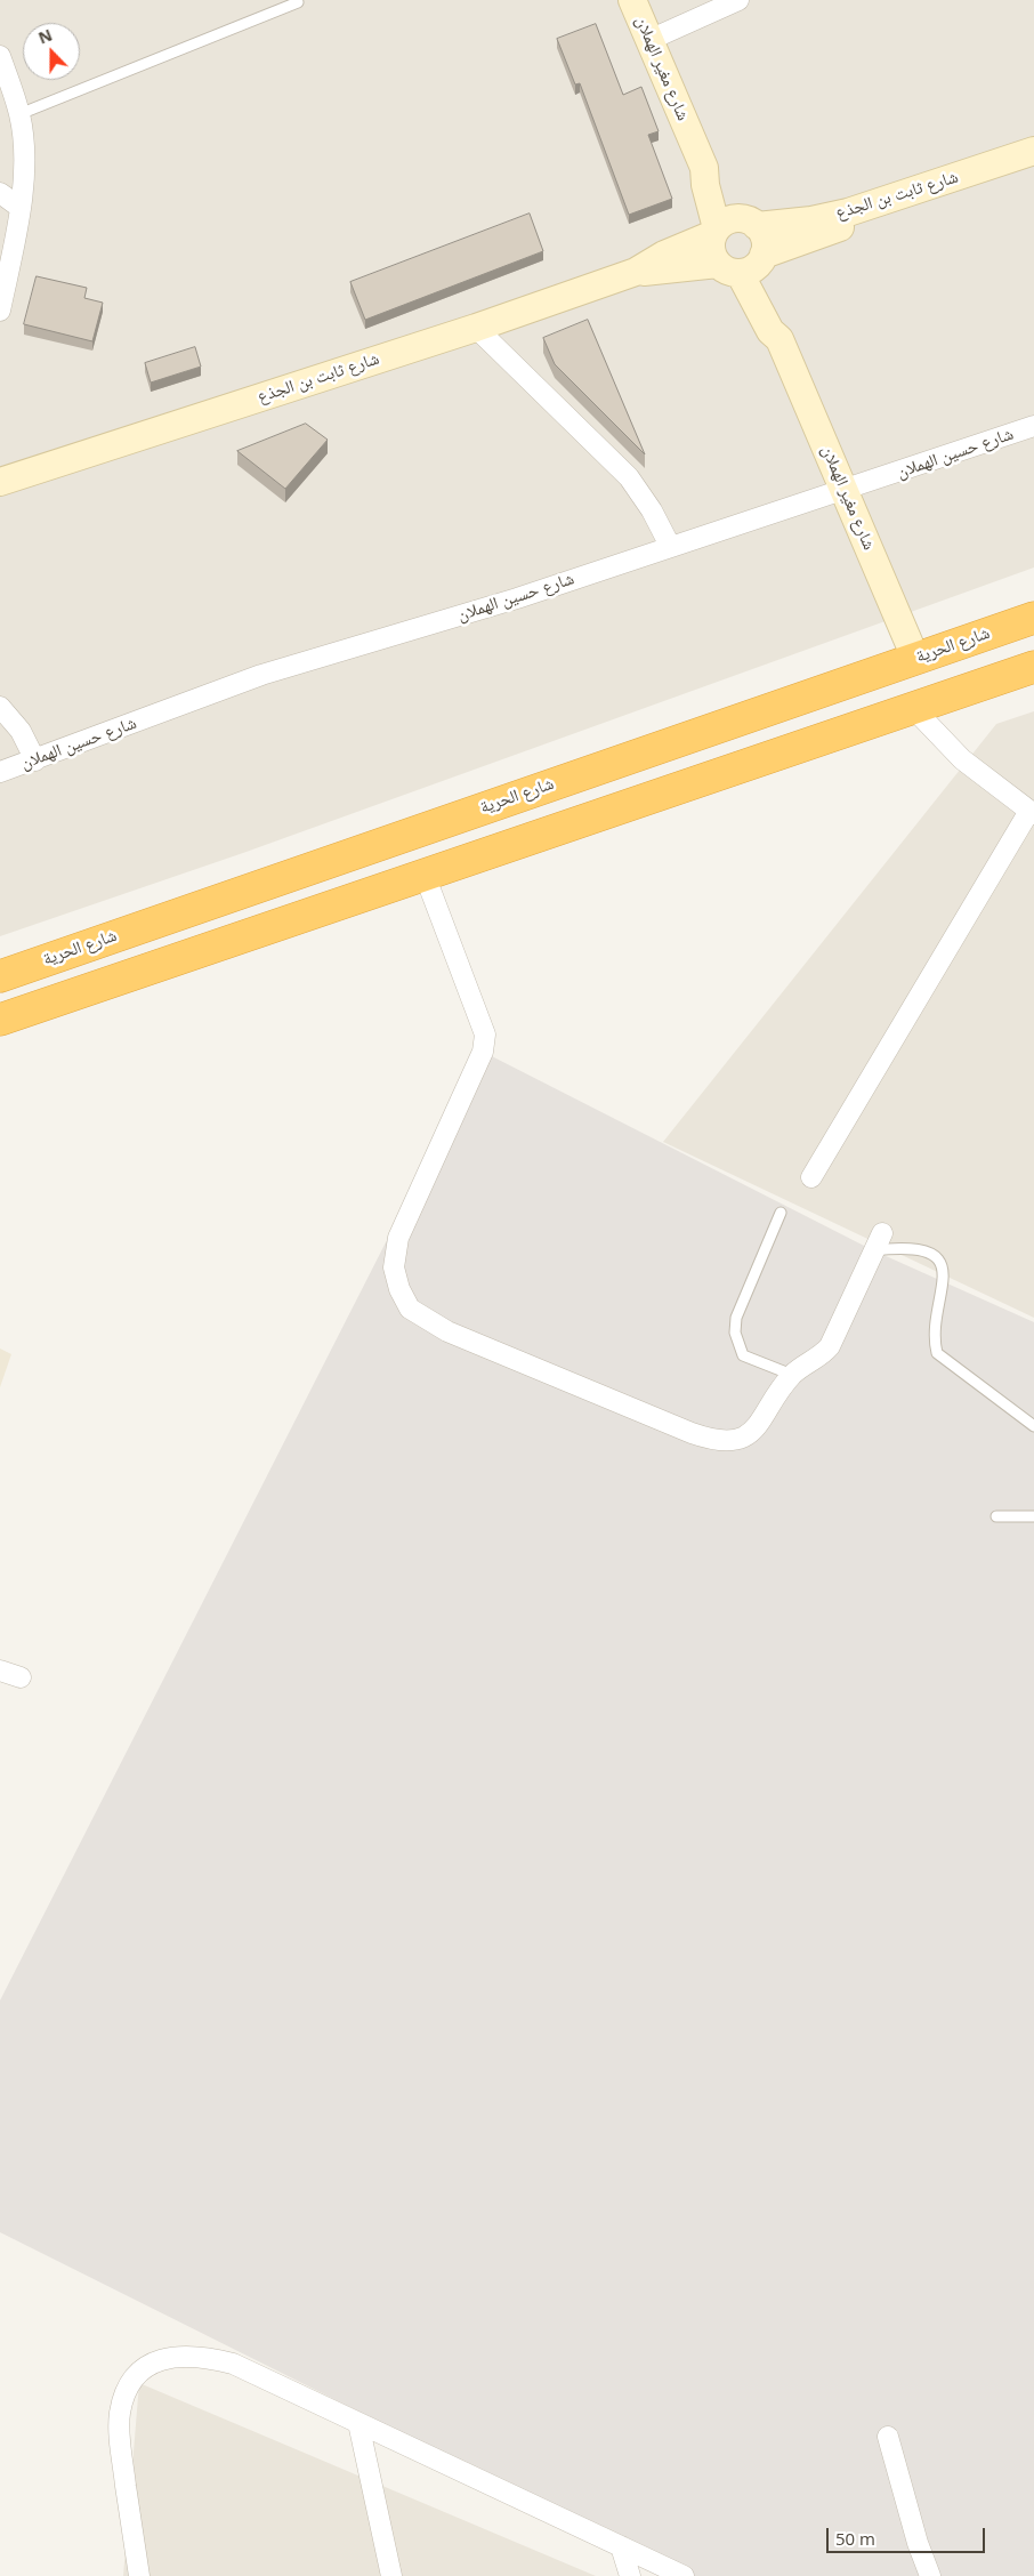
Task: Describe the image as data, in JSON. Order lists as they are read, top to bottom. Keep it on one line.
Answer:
{"streets":{"highway":["شارع الحرية"],"street":["شارع مغير الهملان","شارع ثابت بن الجذع","شارع حسين الهملان"]},"crossings":[["شارع مغير الهملان","شارع ثابت بن الجذع"],["شارع مغير الهملان","شارع حسين الهملان"],["شارع مغير الهملان","شارع الحرية"]],"scale_bar":"50 m","north":"top"}
